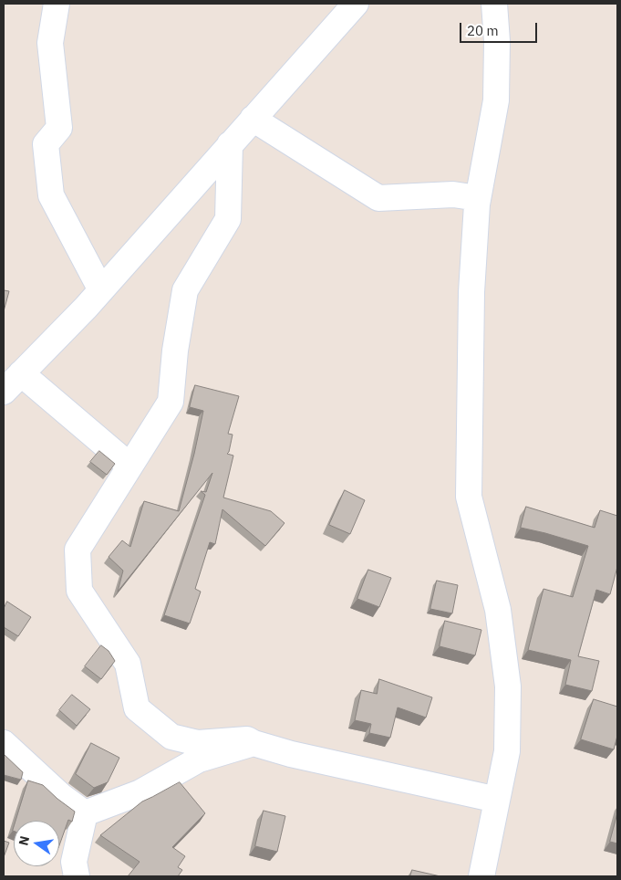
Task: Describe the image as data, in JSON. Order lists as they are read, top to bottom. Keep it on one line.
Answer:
{"scale_bar":"20 m","north":"left"}
